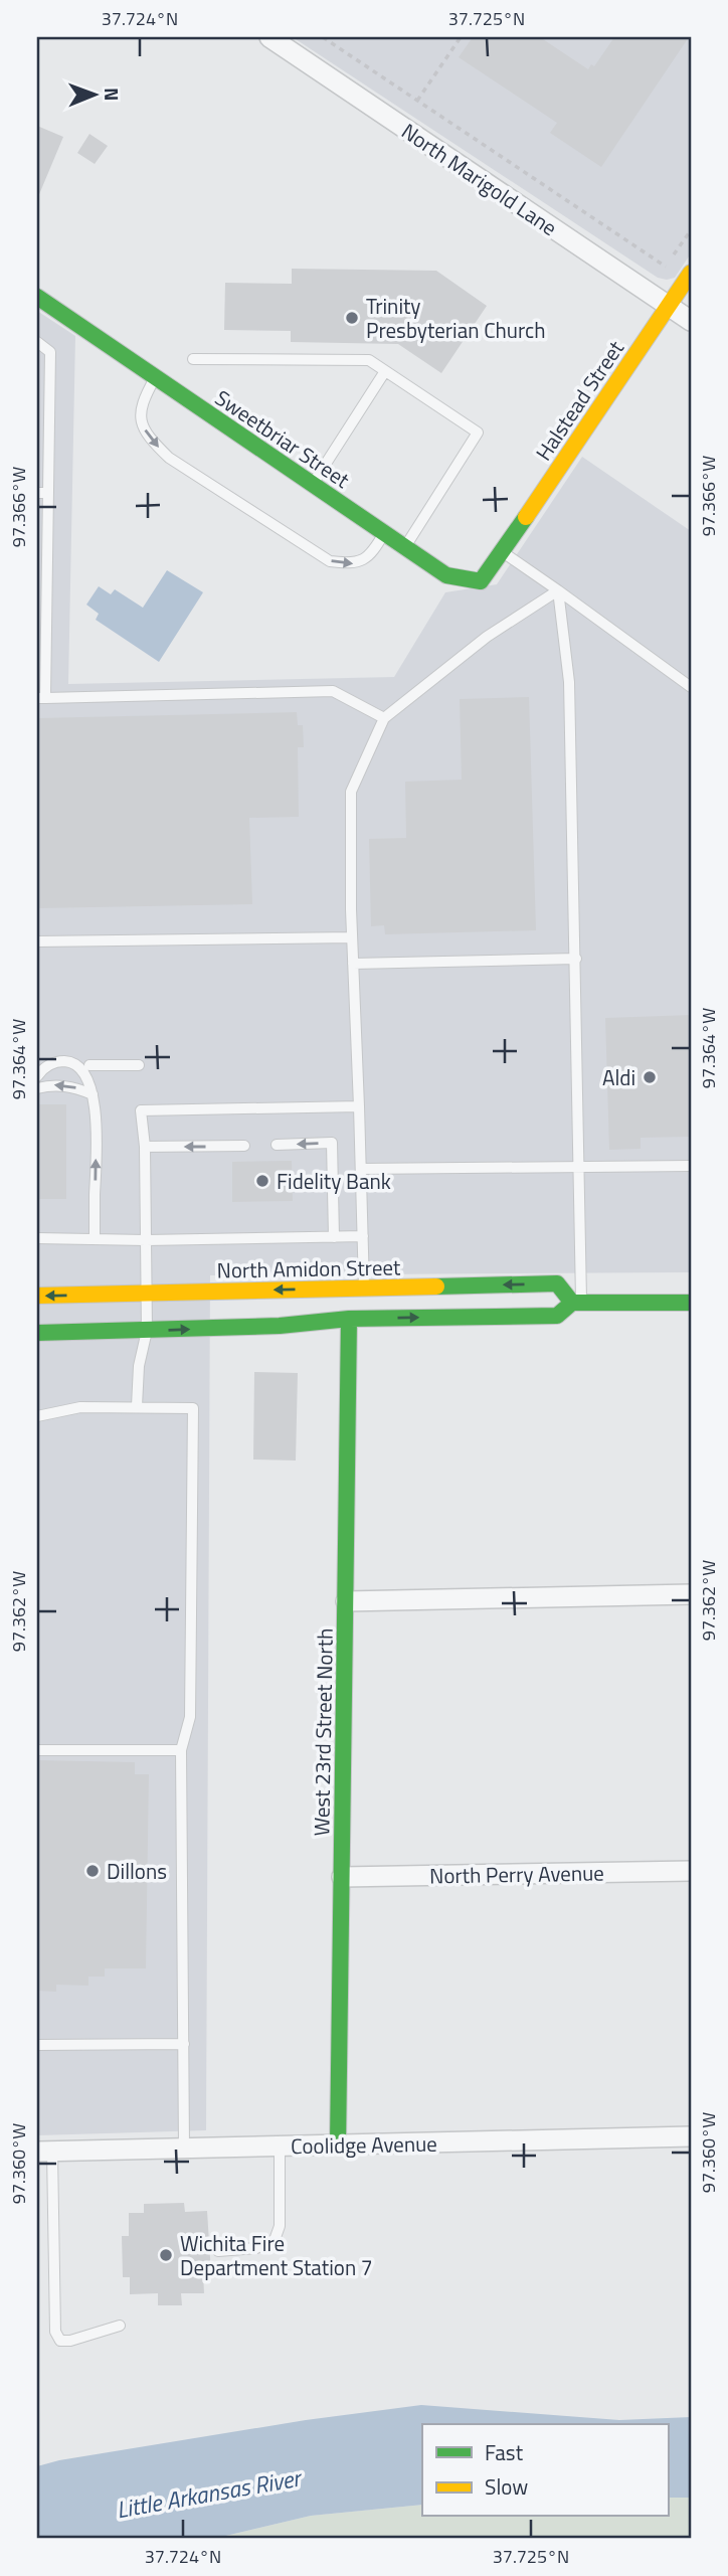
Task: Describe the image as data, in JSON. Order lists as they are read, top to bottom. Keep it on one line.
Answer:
{"streets":{"street":["North Marigold Lane","Halstead Street","Sweetbriar Street","North Amidon Street","West 23rd Street North","North Perry Avenue","Coolidge Avenue"]},"crossings":[["North Marigold Lane","Halstead Street"],["Halstead Street","Sweetbriar Street"],["West 23rd Street North","North Perry Avenue"],["West 23rd Street North","Coolidge Avenue"]],"water":["Little Arkansas River"],"places":["Trinity Presbyterian Church","Aldi","Fidelity Bank","Dillons","Wichita Fire Department Station 7"],"legend":["Fast","Slow"],"north":"right","coordinates":["37.724°N","37.725°N","97.366°W","97.364°W","97.362°W","97.360°W"]}
